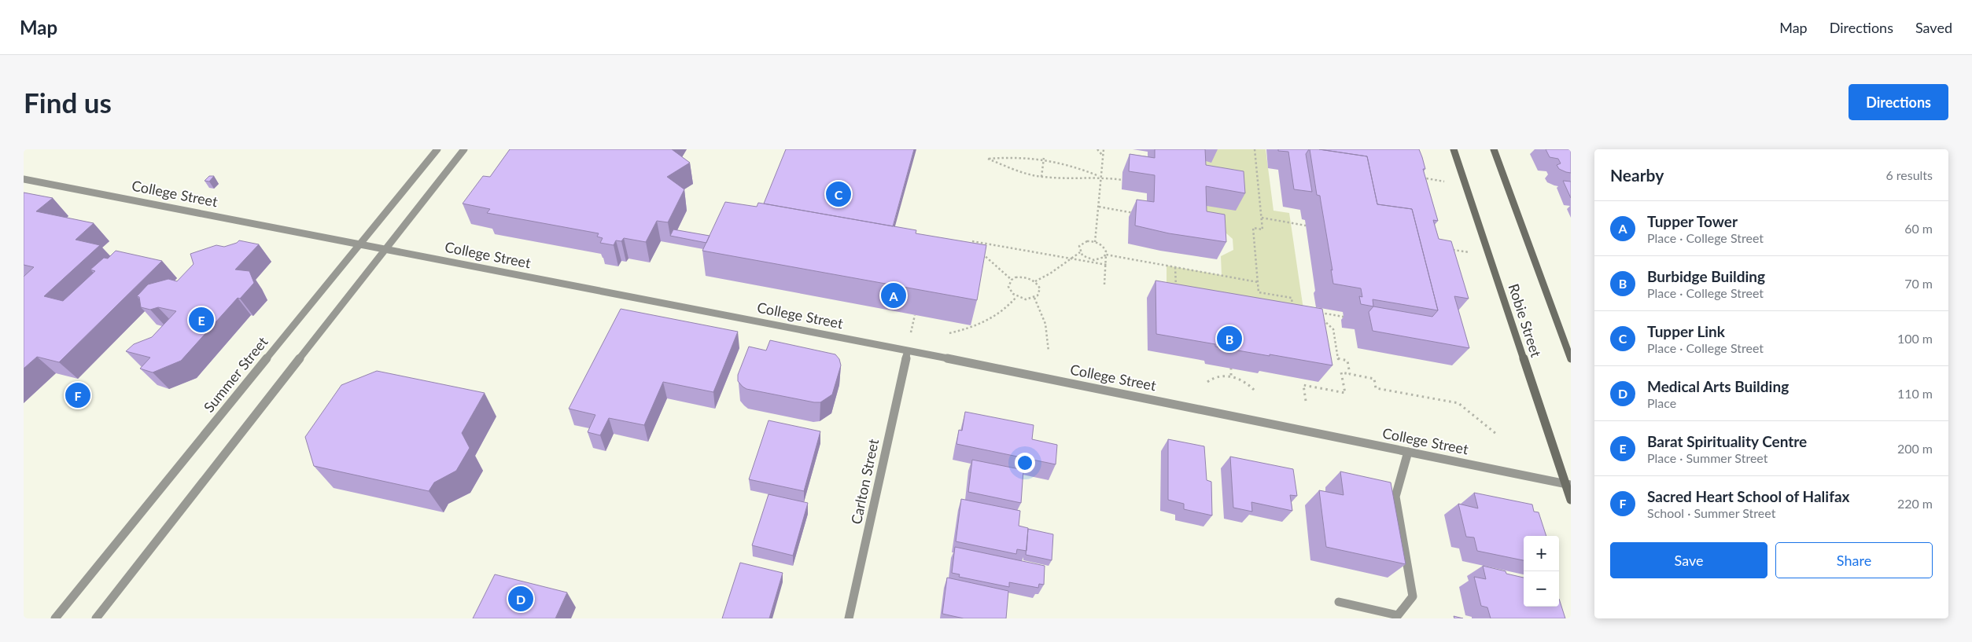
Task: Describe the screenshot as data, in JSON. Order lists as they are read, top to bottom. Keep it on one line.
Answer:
{"streets":{"main road":["Robie Street"],"street":["College Street","Summer Street","Carlton Street"]},"crossings":[["College Street","Robie Street"],["College Street","Summer Street"],["College Street","Carlton Street"]],"page":{"header":"Map","nav":["Map","Directions","Saved"],"buttons":["Directions",["Save","Share"]],"title":"Find us","heading":["Nearby","6 results"],"pins":["C","A","E","B","F","D"],"list":[{"mark":"A","name":"Tupper Tower","note":"Place · College Street","value":"60 m"},{"mark":"B","name":"Burbidge Building","note":"Place · College Street","value":"70 m"},{"mark":"C","name":"Tupper Link","note":"Place · College Street","value":"100 m"},{"mark":"D","name":"Medical Arts Building","note":"Place","value":"110 m"},{"mark":"E","name":"Barat Spirituality Centre","note":"Place · Summer Street","value":"200 m"},{"mark":"F","name":"Sacred Heart School of Halifax","note":"School · Summer Street","value":"220 m"}],"map_buttons":["+","−"]}}
